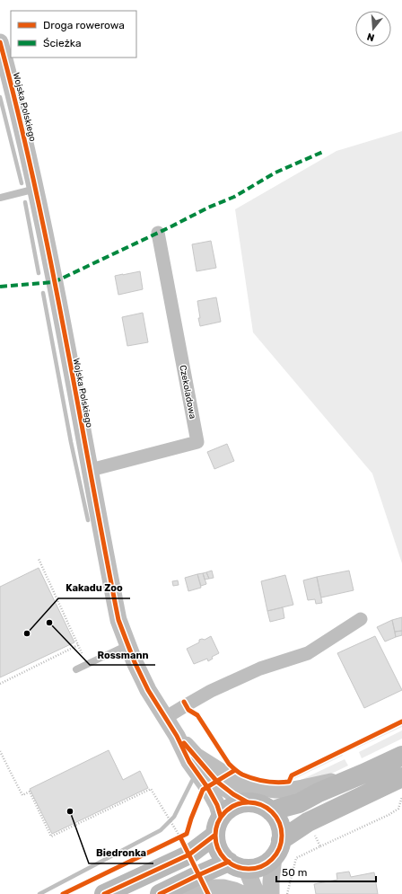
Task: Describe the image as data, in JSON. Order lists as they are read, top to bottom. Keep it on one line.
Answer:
{"streets":{"street":["Wojska Polskiego","Czekoladowa"]},"crossings":[["Wojska Polskiego","Czekoladowa"]],"places":["Rossmann","Kakadu Zoo","Biedronka"],"legend":["Droga rowerowa","Ścieżka"],"scale_bar":"50 m","north":"bottom"}
